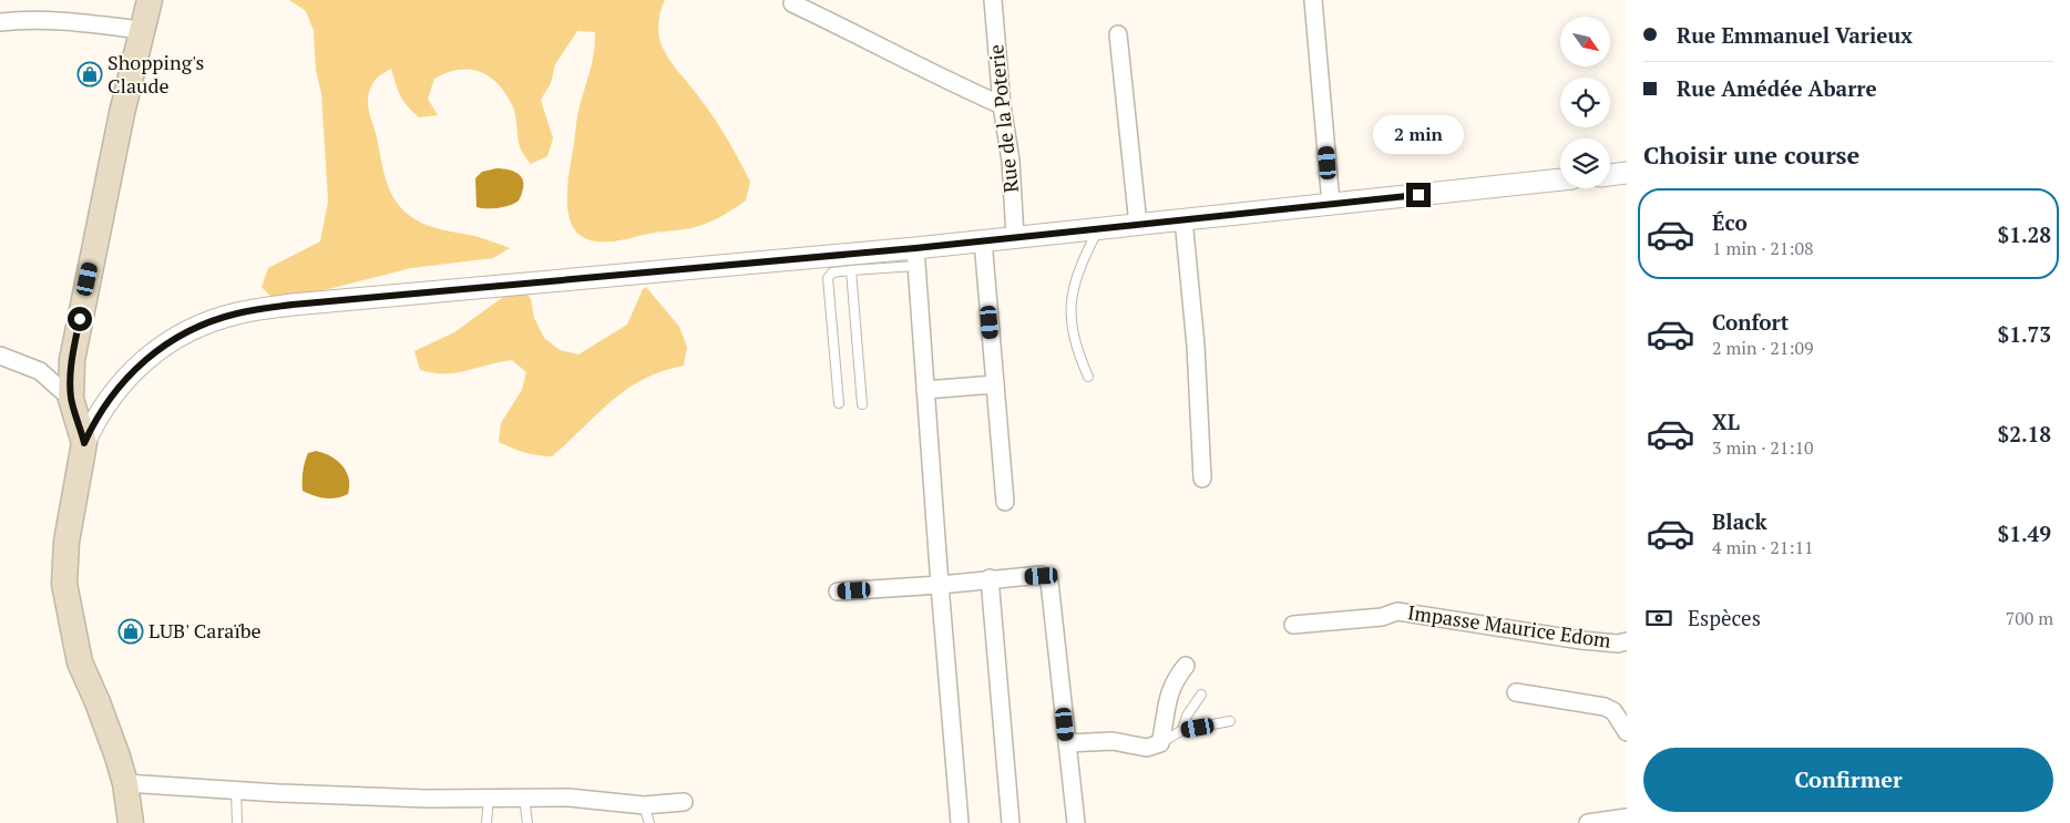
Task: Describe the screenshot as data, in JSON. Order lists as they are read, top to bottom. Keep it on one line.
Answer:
{"streets":{"street":["Rue de la Poterie","Impasse Maurice Edom"]},"places":{"shop":["Shopping's Claude","LUB' Caraïbe"]},"north":"bottom right","page":{"banner":["Rue Emmanuel Varieux","Rue Amédée Abarre"],"bubble":"2 min","heading":"Choisir une course","list":[{"name":"Éco","note":"1 min · 21:08","value":"$1.28"},{"name":"Confort","note":"2 min · 21:09","value":"$1.73"},{"name":"XL","note":"3 min · 21:10","value":"$2.18"},{"name":"Black","note":"4 min · 21:11","value":"$1.49"}],"pay":["Espèces","700 m"],"buttons":"Confirmer"}}
